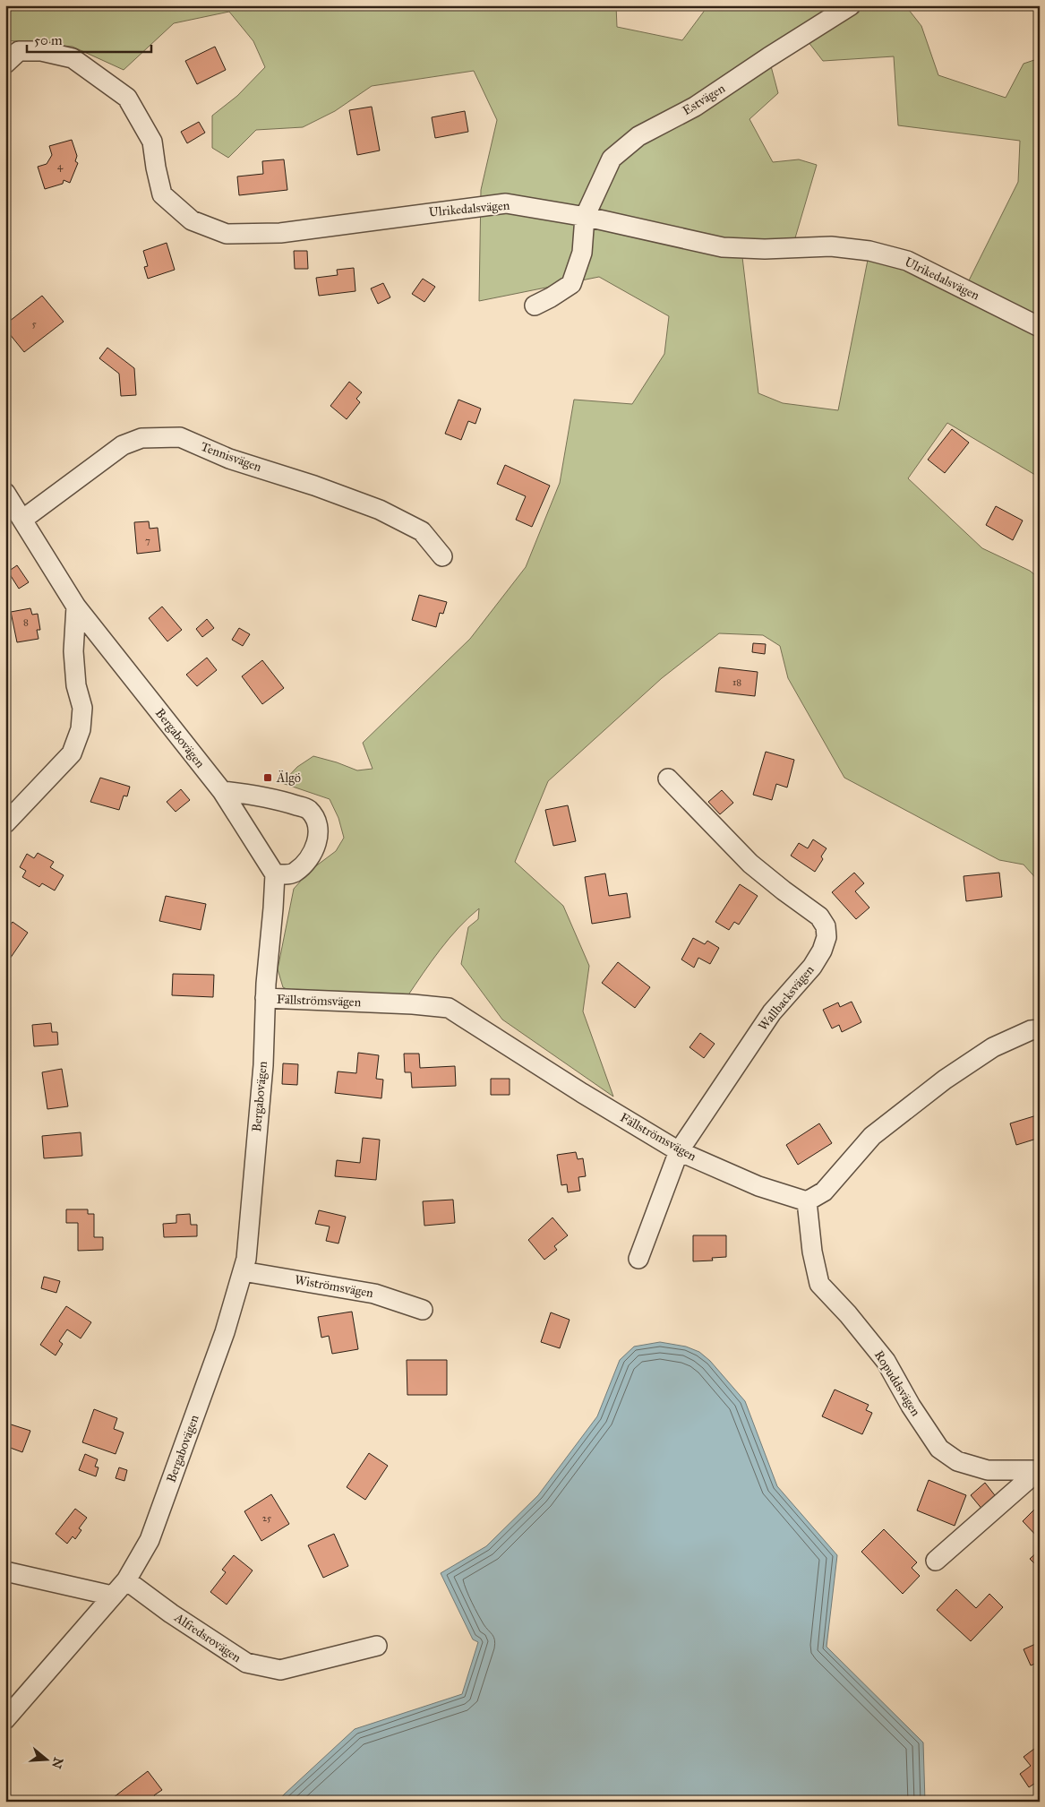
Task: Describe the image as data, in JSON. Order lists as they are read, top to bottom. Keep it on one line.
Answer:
{"streets":{"street":["Estvägen","Ulrikedalsvägen","Tennisvägen","Bergabovägen","Wallbacksvägen","Fällströmsvägen","Wiströmsvägen","Ropuddsvägen","Alfredsrovägen"]},"crossings":[["Estvägen","Ulrikedalsvägen"],["Tennisvägen","Bergabovägen"],["Bergabovägen","Fällströmsvägen"],["Bergabovägen","Wiströmsvägen"],["Bergabovägen","Alfredsrovägen"],["Wallbacksvägen","Fällströmsvägen"],["Fällströmsvägen","Ropuddsvägen"]],"places":{"transit":["Älgö"]},"house_numbers":["4","5","7","8","18","25"],"scale_bar":"50 m","north":"right"}
